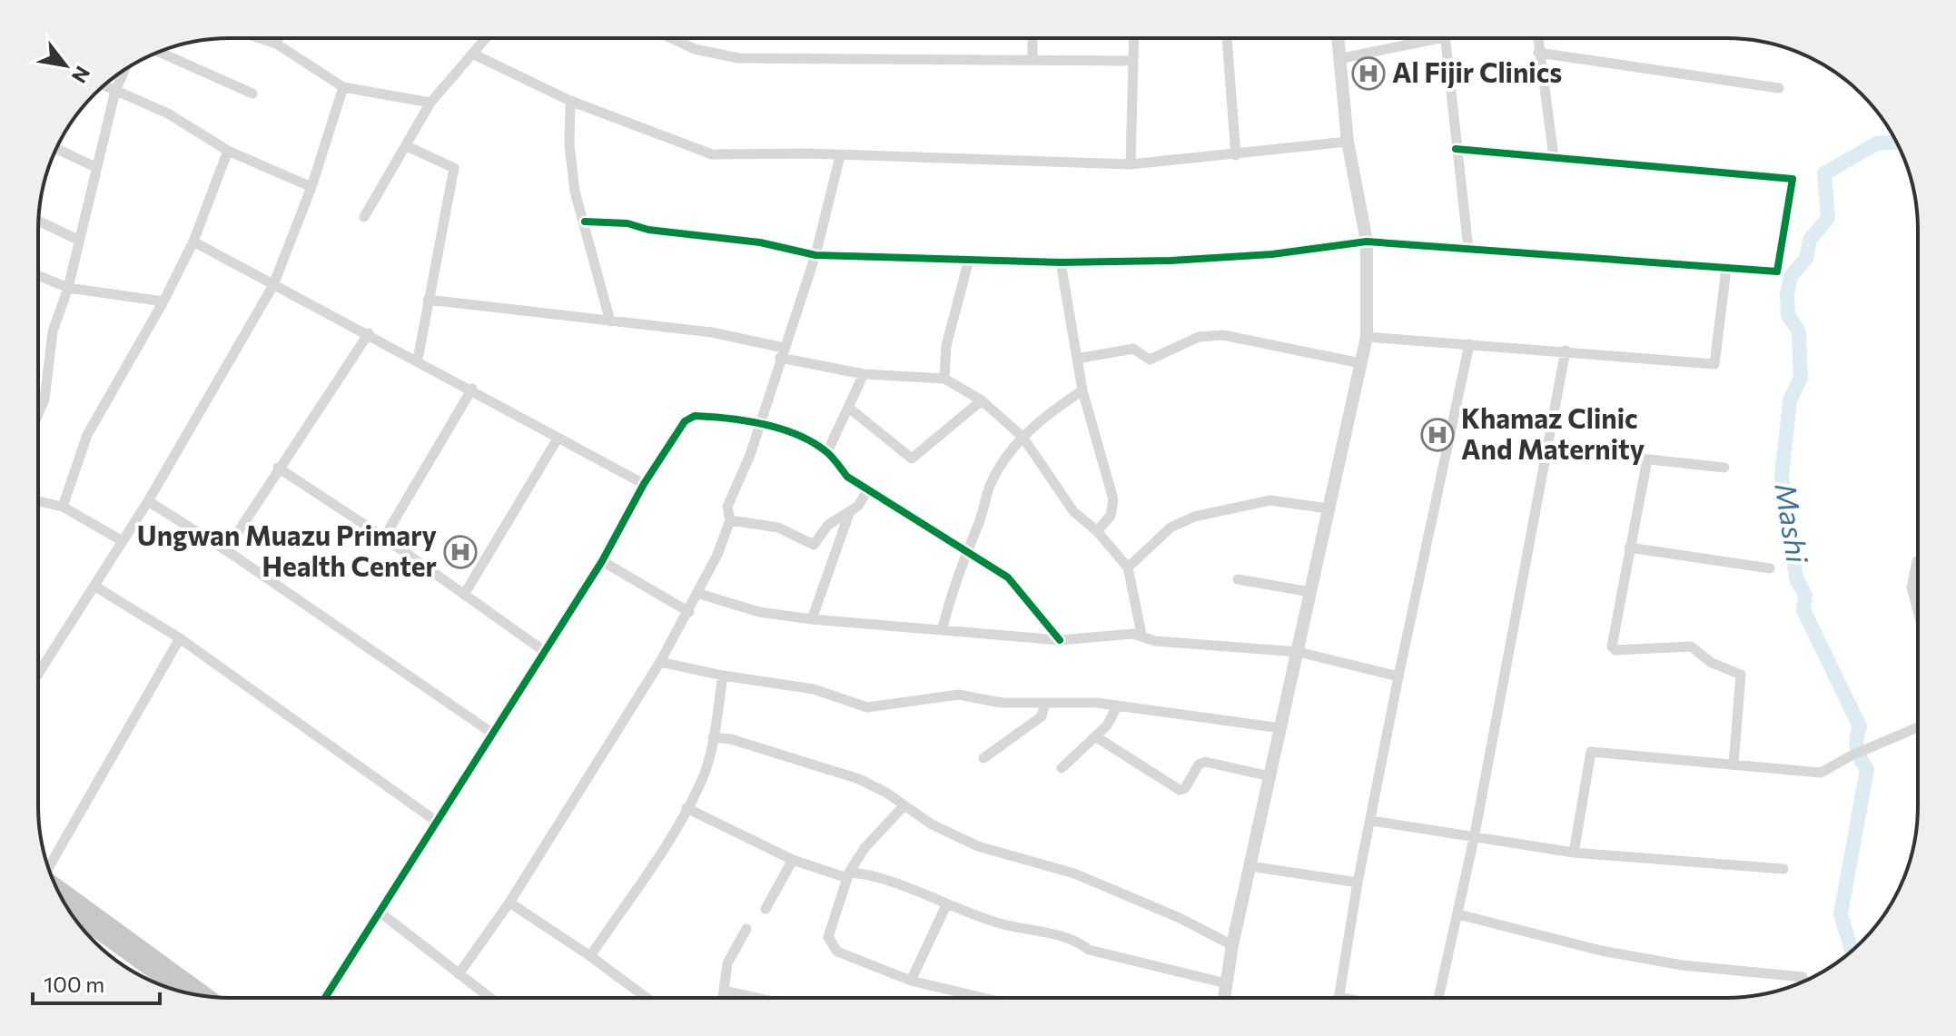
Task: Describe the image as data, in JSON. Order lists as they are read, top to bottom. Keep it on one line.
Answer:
{"water":["Mashi"],"places":{"hospital":["Al Fijir Clinics","Khamaz Clinic And Maternity","Ungwan Muazu Primary Health Center"]},"scale_bar":"100 m","north":"bottom right"}
